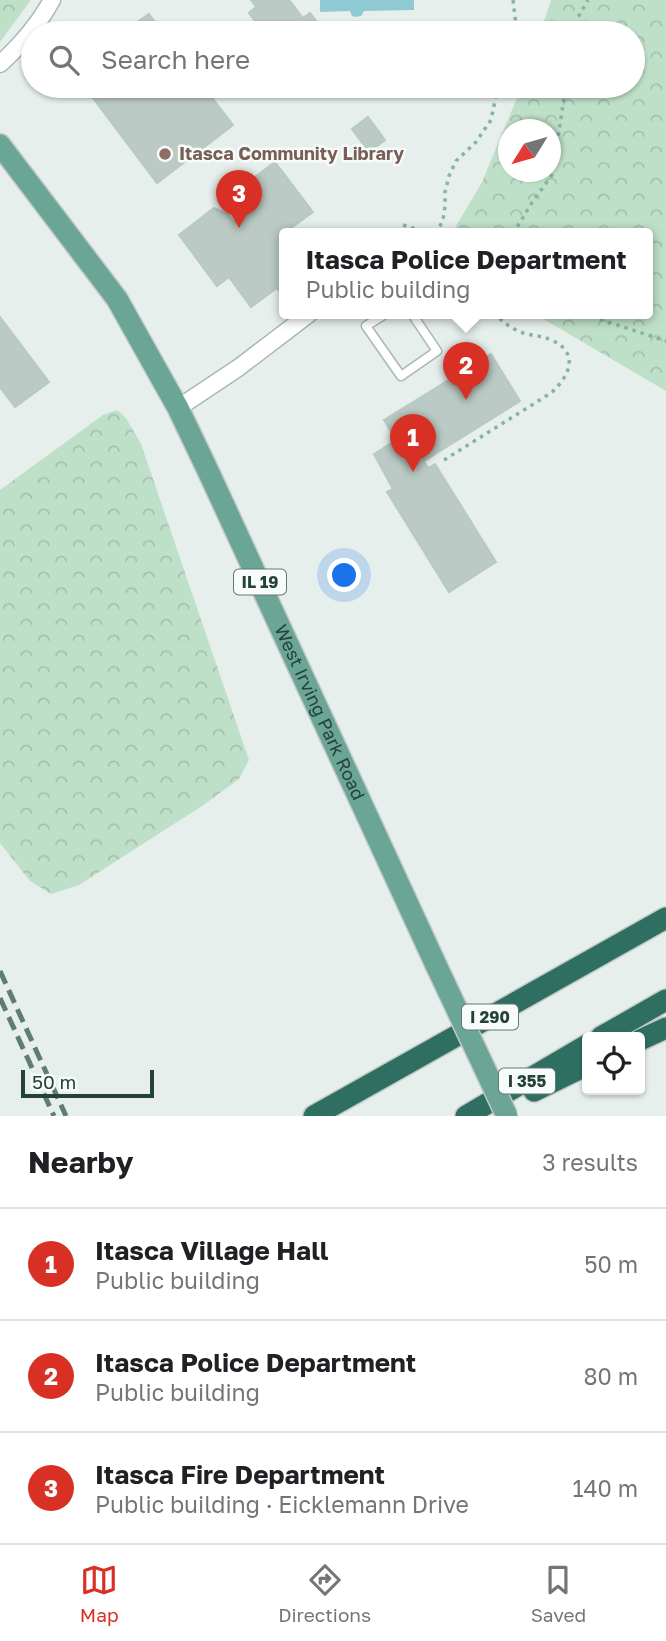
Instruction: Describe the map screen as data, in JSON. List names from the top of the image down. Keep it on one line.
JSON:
{"streets":{"highway":["I 290","I 355"],"main road":["IL 19","West Irving Park Road"]},"places":["Itasca Community Library"],"scale_bar":"50 m","north":"bottom left","page":{"search":"Search here","pins":["3","2","1"],"popup":["Itasca Police Department","Public building"],"scale":"50 m","heading":["Nearby","3 results"],"list":[{"mark":"1","name":"Itasca Village Hall","note":"Public building","value":"50 m"},{"mark":"2","name":"Itasca Police Department","note":"Public building","value":"80 m"},{"mark":"3","name":"Itasca Fire Department","note":"Public building · Eicklemann Drive","value":"140 m"}],"nav":["Map","Directions","Saved"]}}
